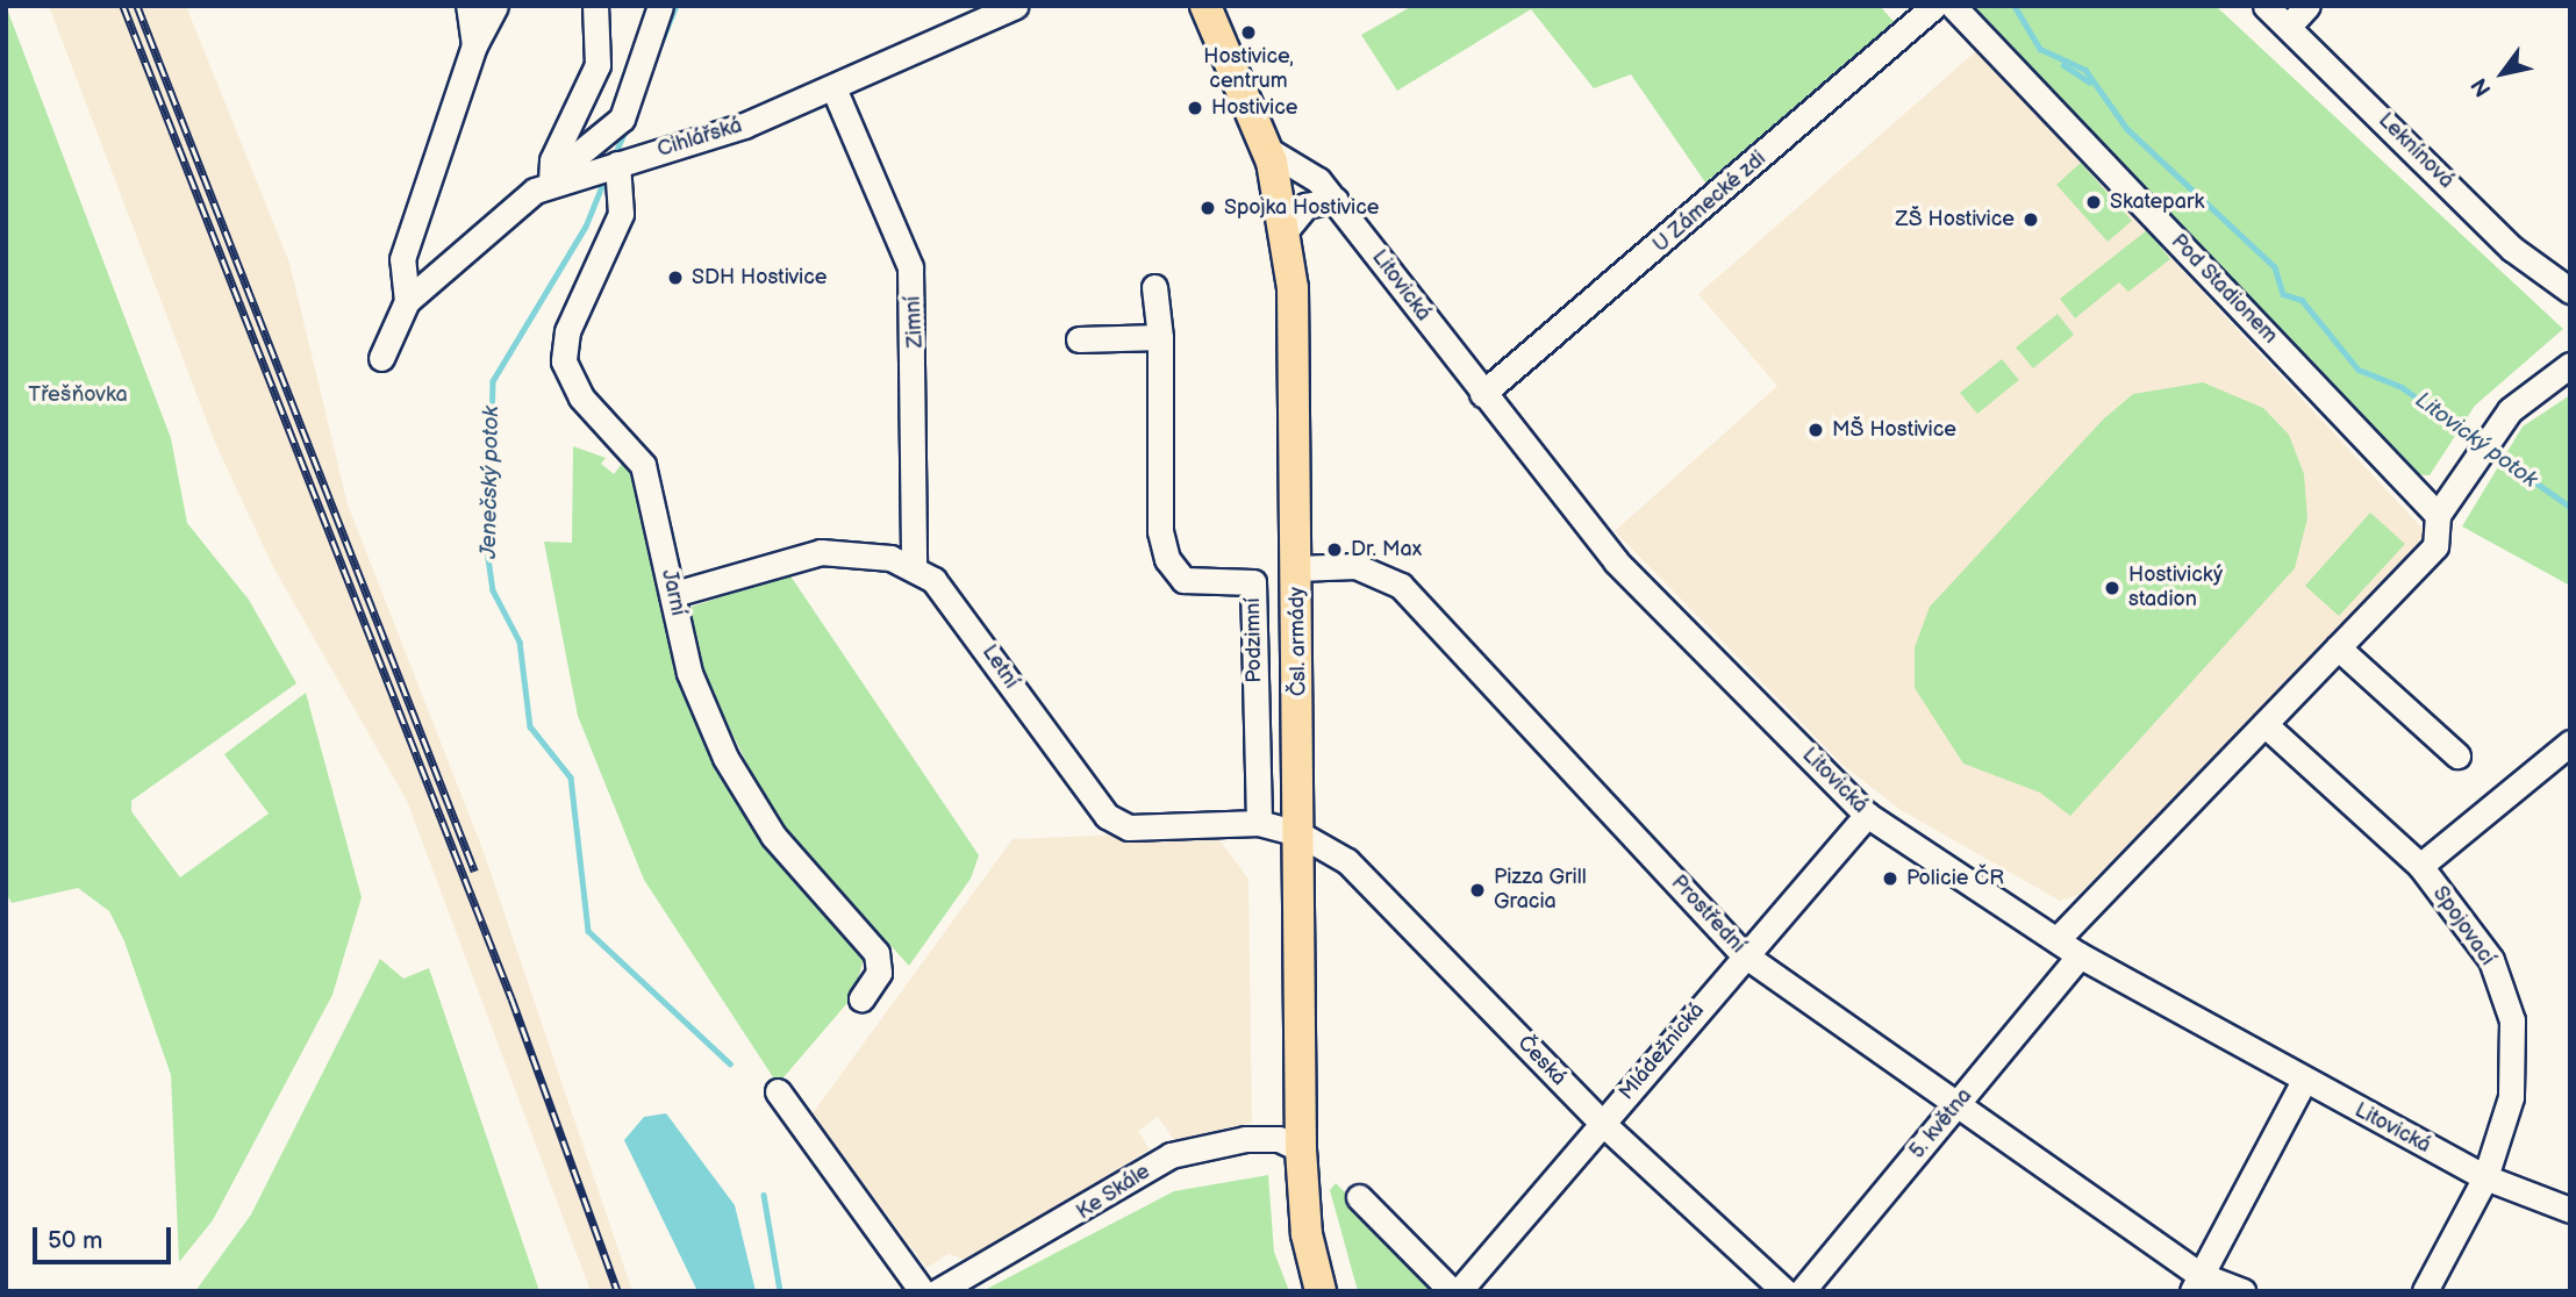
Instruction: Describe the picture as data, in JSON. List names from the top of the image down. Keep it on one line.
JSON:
{"streets":{"main road":["Čsl. armády"],"street":["Cihlářská","Leknínová","U Zámecké zdi","Litovická","Pod Stadionem","Zimní","Jarní","Podzimní","Letní","Prostřední","Spojovací","Mládežnická","Česká","5. května","Ke Skále"]},"crossings":[["Cihlářská","Zimní"],["Cihlářská","Jarní"],["U Zámecké zdi","Litovická"],["Litovická","Čsl. armády"],["Litovická","Spojovací"],["Litovická","Mládežnická"],["Litovická","5. května"],["Zimní","Letní"],["Jarní","Letní"],["Podzimní","Letní"],["Čsl. armády","Letní"],["Čsl. armády","Prostřední"],["Čsl. armády","Česká"],["Čsl. armády","Ke Skále"],["Letní","Česká"],["Prostřední","Mládežnická"],["Prostřední","5. května"],["Mládežnická","Česká"]],"water":["Litovický potok","Jenečský potok"],"parks":["Třešňovka"],"places":["Hostivice, centrum","Hostivice","Skatepark","Spojka Hostivice","ZŠ Hostivice","SDH Hostivice","MŠ Hostivice","Dr. Max","Hostivický stadion","Policie ČR","Pizza Grill Gracia"],"scale_bar":"50 m","north":"bottom left"}
